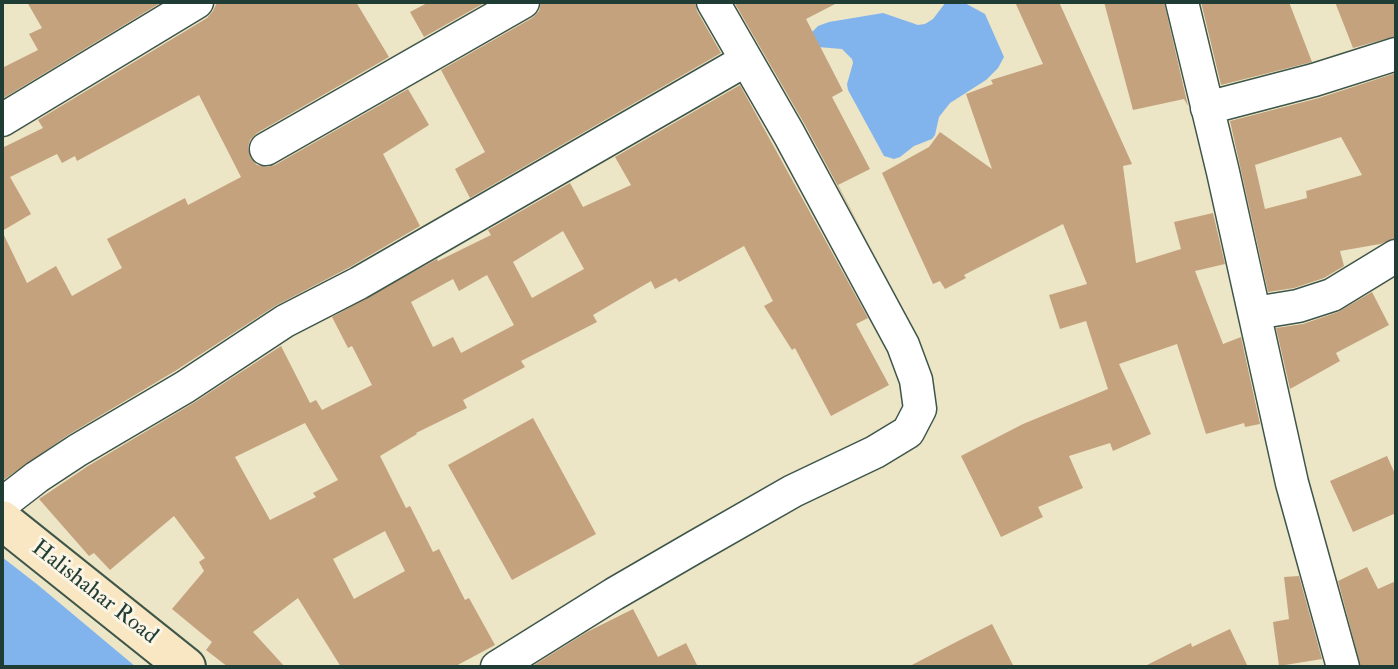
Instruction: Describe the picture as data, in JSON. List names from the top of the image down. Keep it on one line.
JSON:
{"streets":{"street":["Halishahar Road"]}}
